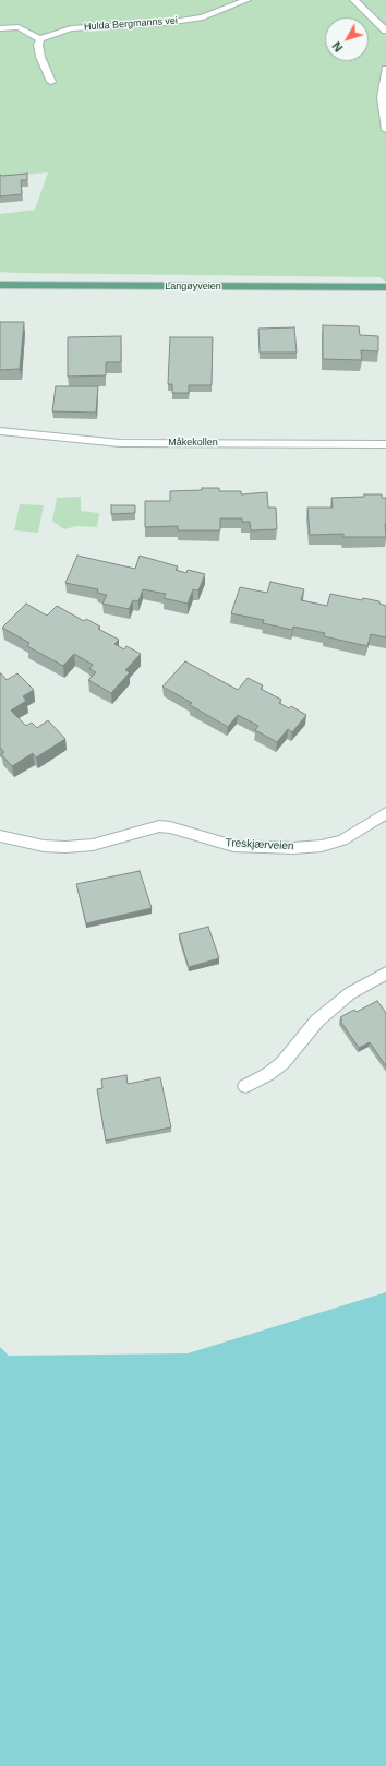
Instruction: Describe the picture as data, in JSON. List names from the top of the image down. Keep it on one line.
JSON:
{"streets":{"main road":["Langøyveien"],"street":["Hulda Bergmanns vei","Måkekollen","Treskjærveien"]},"north":"bottom left"}
